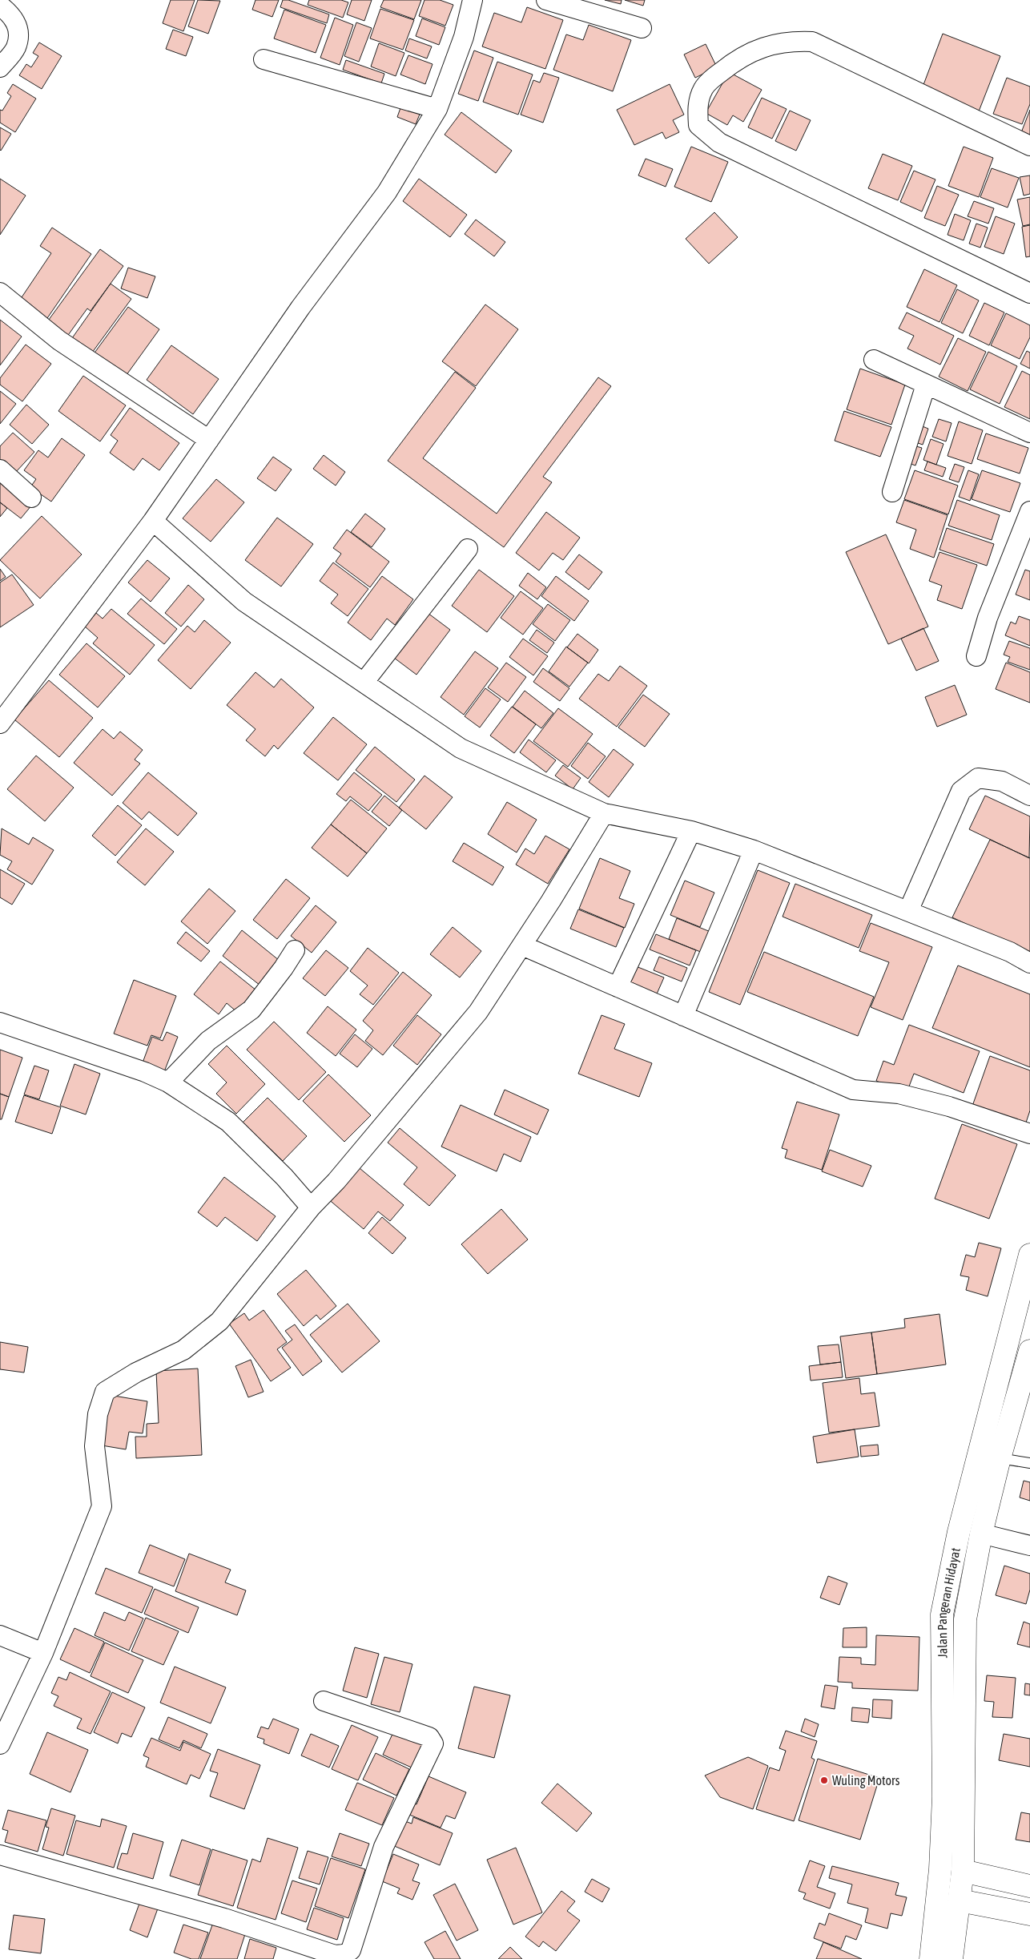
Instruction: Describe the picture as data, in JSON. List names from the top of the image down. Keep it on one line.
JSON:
{"streets":{"main road":["Jalan Pangeran Hidayat"]},"places":["Wuling Motors"]}
